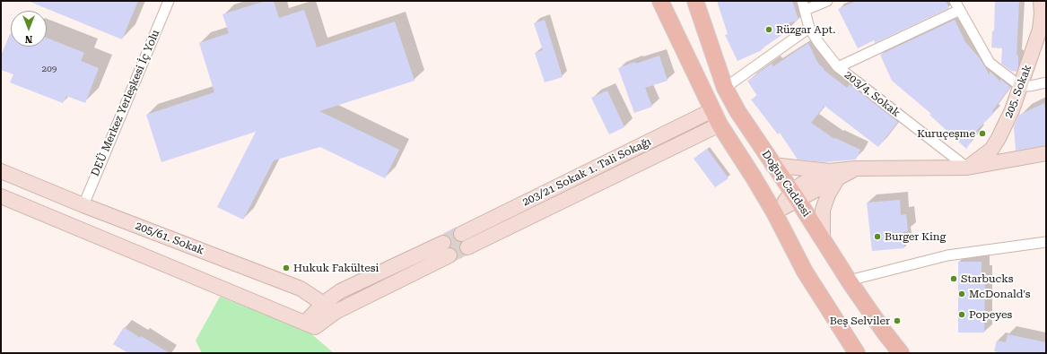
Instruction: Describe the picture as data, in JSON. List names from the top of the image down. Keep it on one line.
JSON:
{"streets":{"main road":["205. Sokak","203/21 Sokak 1. Tali Sokağı","Doğuş Caddesi","205/61. Sokak"],"street":["203/4. Sokak","DEÜ Merkez Yerleşkesi İç Yolu"]},"crossings":[["205. Sokak","203/4. Sokak"],["DEÜ Merkez Yerleşkesi İç Yolu","205/61. Sokak"]],"places":["Rüzgar Apt.","Kuruçeşme","Burger King","Hukuk Fakültesi","Starbucks","McDonald's","Popeyes","Beş Selviler"],"house_numbers":["209"],"north":"bottom"}
